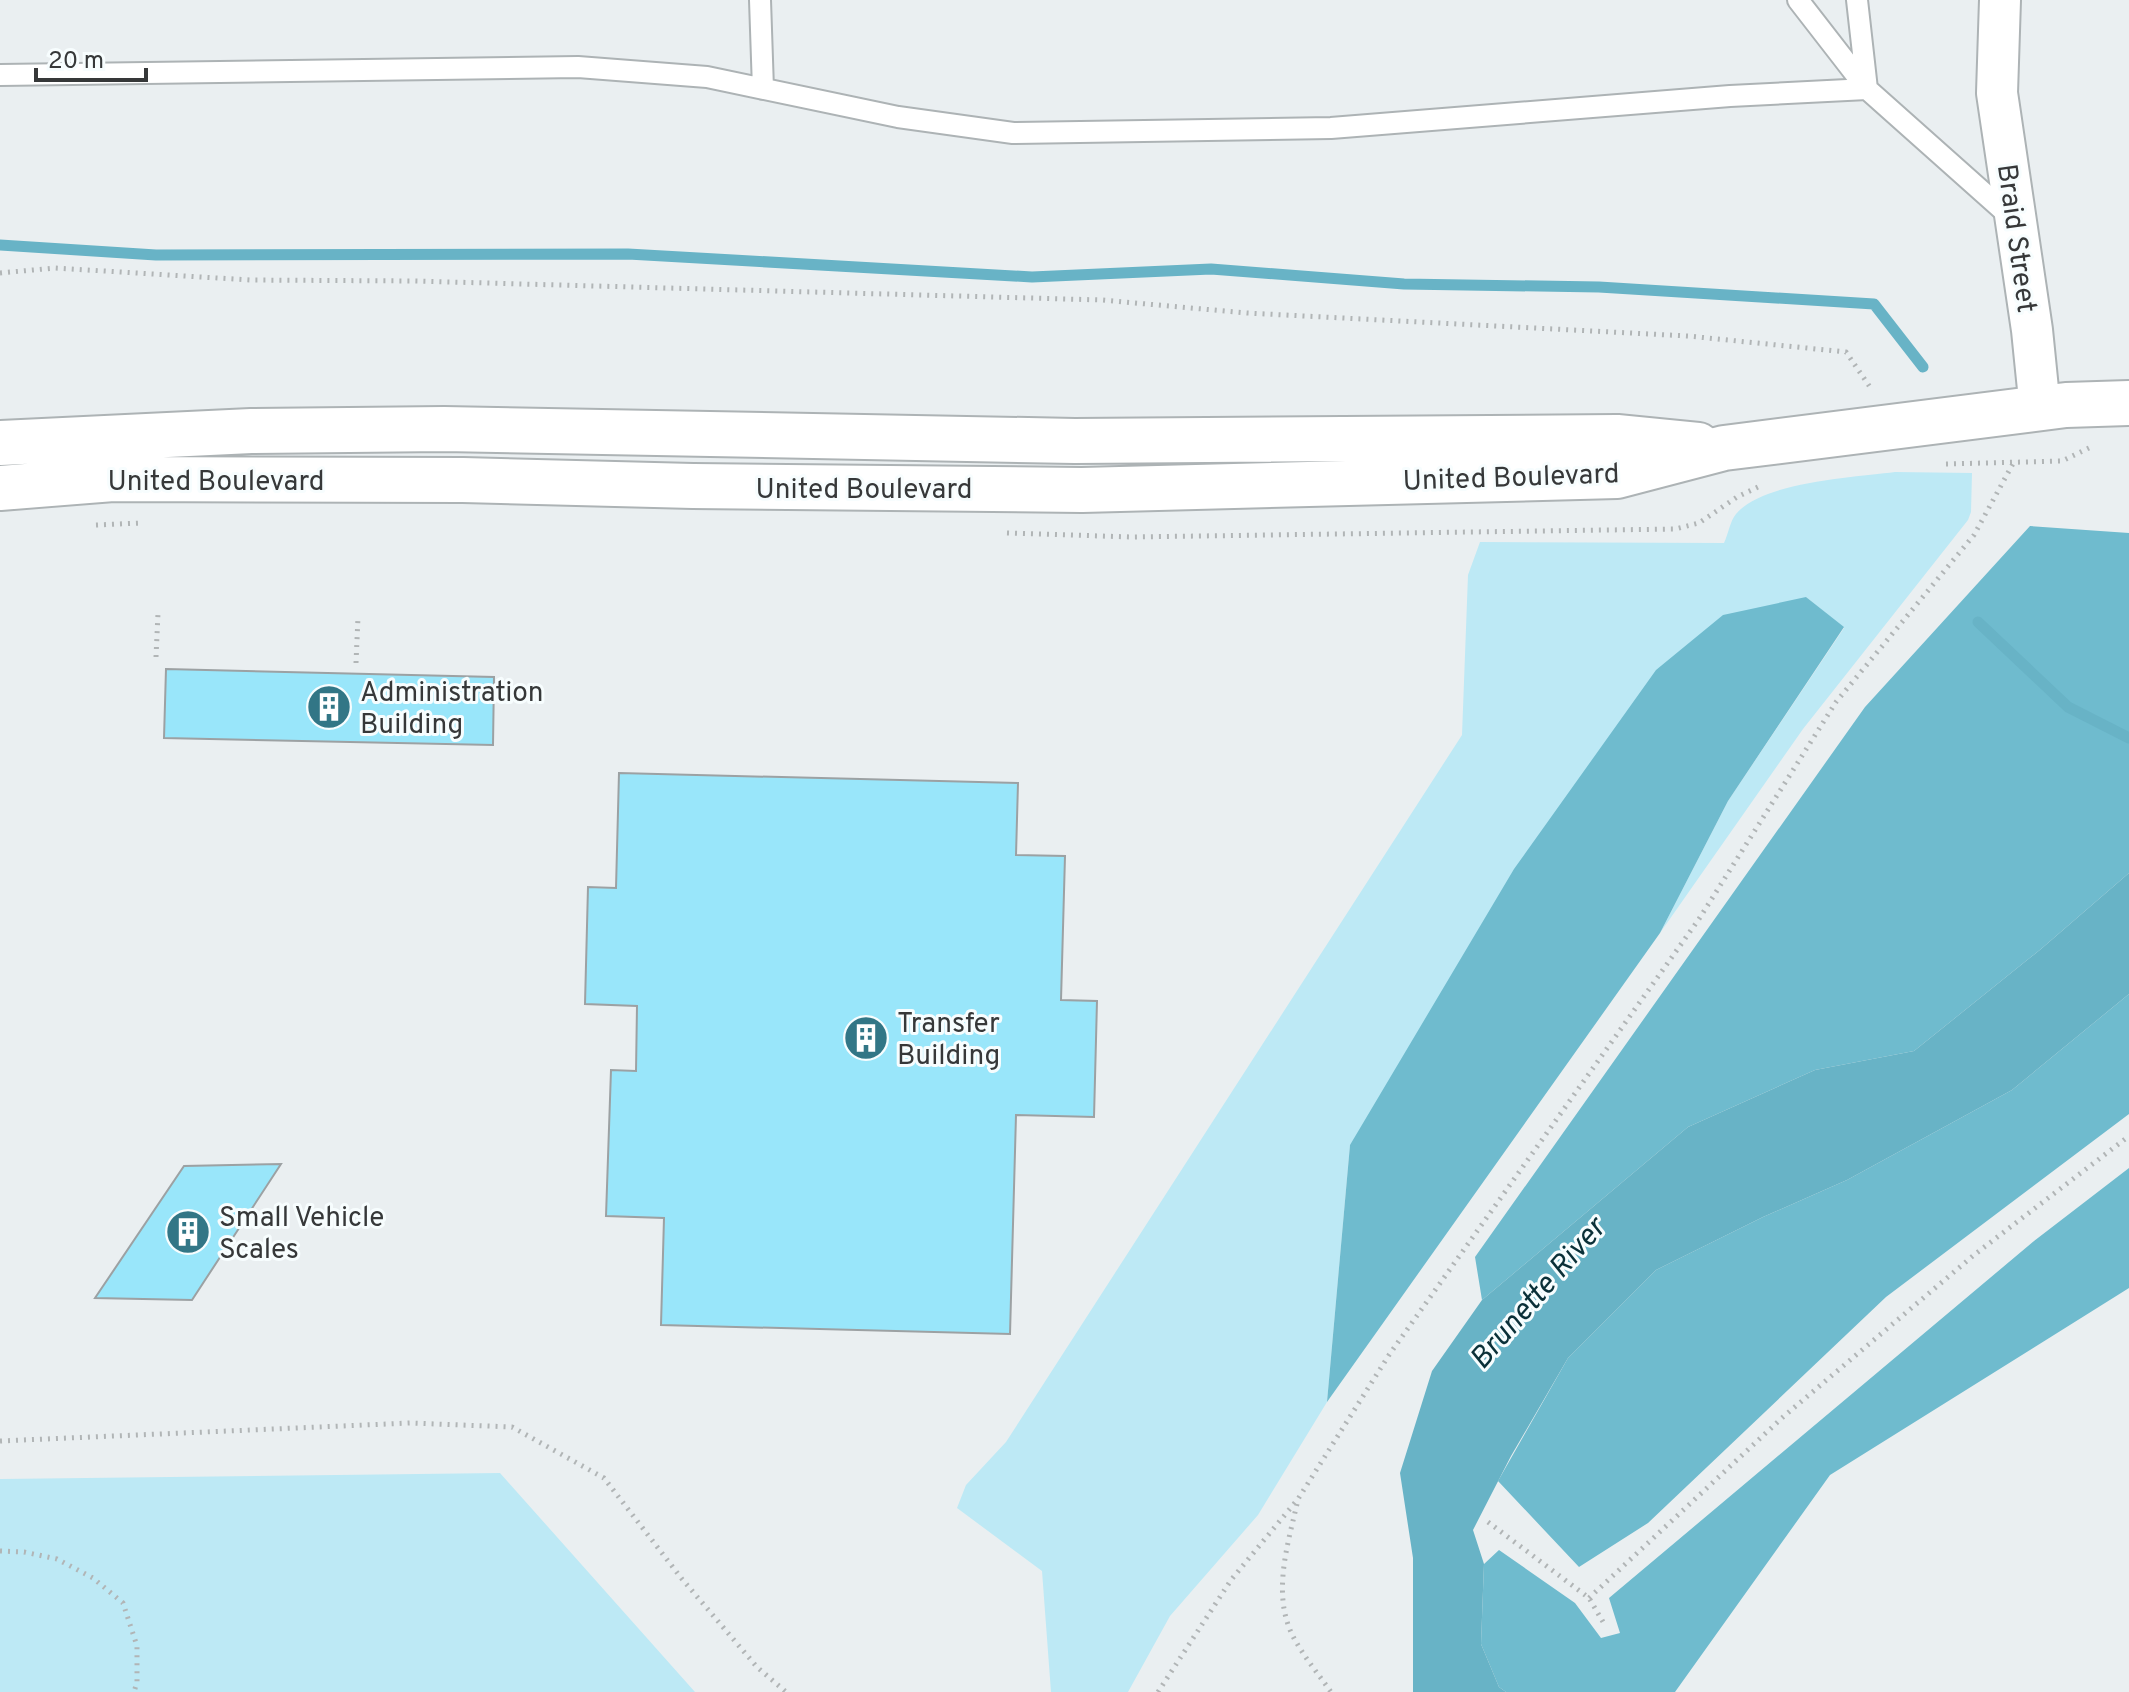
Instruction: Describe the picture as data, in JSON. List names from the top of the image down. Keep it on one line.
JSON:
{"streets":{"street":["Braid Street","United Boulevard"]},"crossings":[["Braid Street","United Boulevard"]],"water":["Brunette River"],"places":{"building":["Administration Building","Transfer Building","Small Vehicle Scales"]},"scale_bar":"20 m"}
